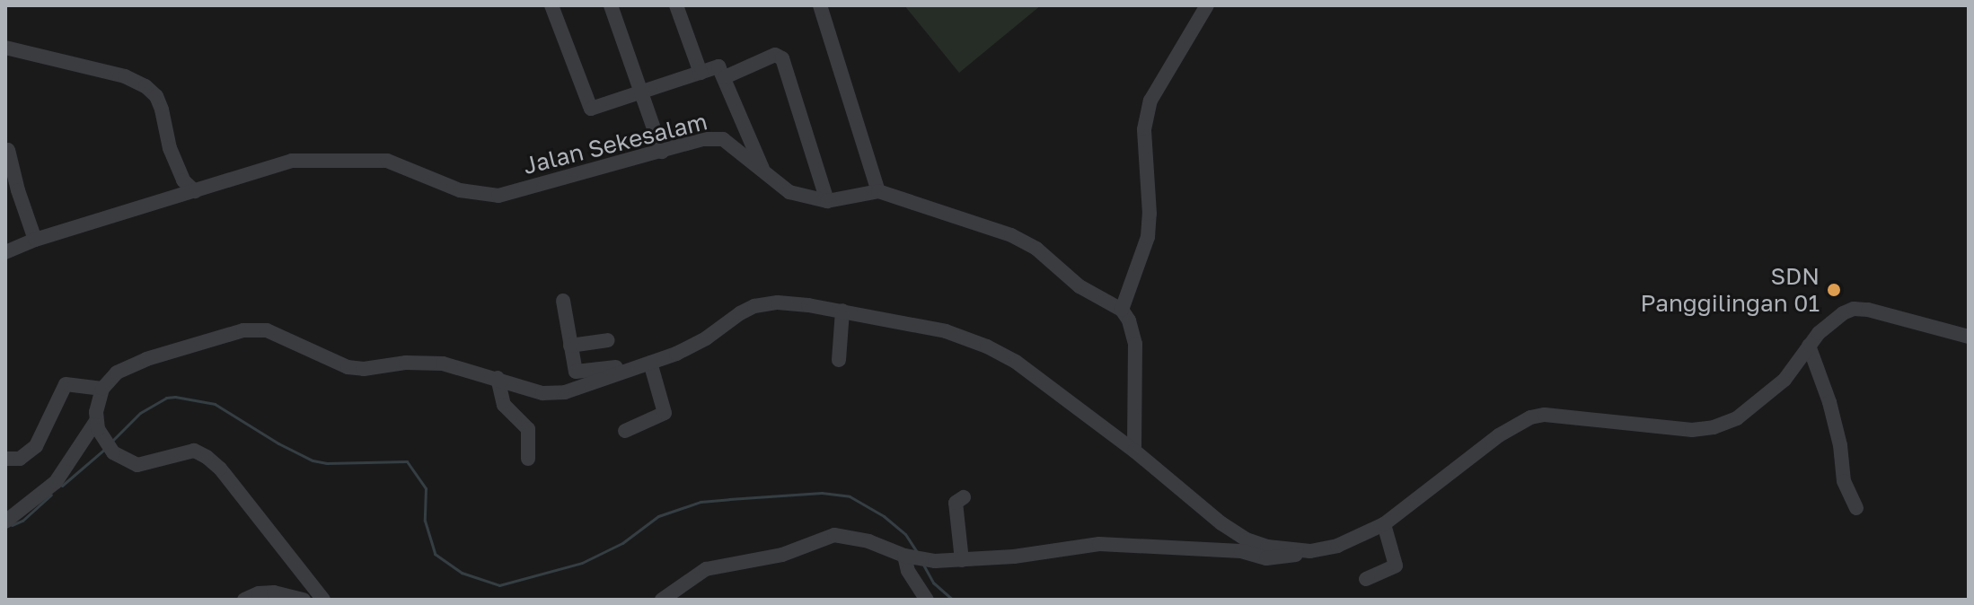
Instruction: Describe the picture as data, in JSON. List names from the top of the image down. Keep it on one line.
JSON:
{"streets":{"street":["Jalan Sekesalam"]},"places":["SDN Panggilingan 01"]}
